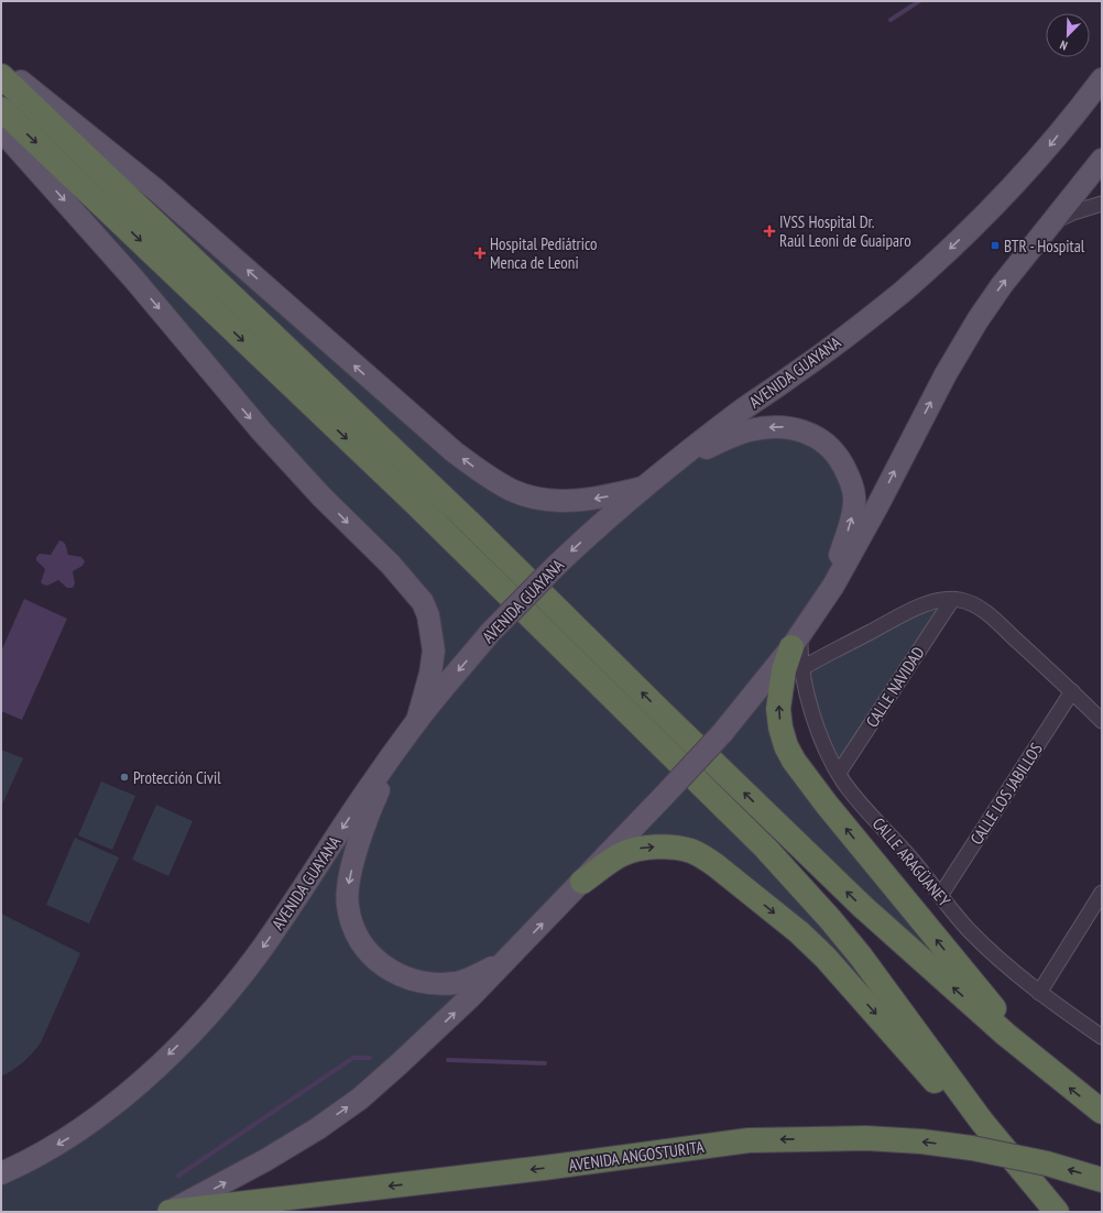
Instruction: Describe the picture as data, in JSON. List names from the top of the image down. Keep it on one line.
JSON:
{"streets":{"highway":["AVENIDA ANGOSTURITA"],"main road":["AVENIDA GUAYANA"],"street":["CALLE NAVIDAD","CALLE LOS JABILLOS","CALLE ARAGÜANEY"]},"crossings":[["CALLE NAVIDAD","CALLE ARAGÜANEY"],["CALLE LOS JABILLOS","CALLE ARAGÜANEY"]],"one_way":["AVENIDA ANGOSTURITA"],"places":{"health":["IVSS Hospital Dr. Raúl Leoni de Guaiparo","Hospital Pediátrico Menca de Leoni"],"transit":["BTR - Hospital"],"other":["Protección Civil"]},"north":"bottom left"}
